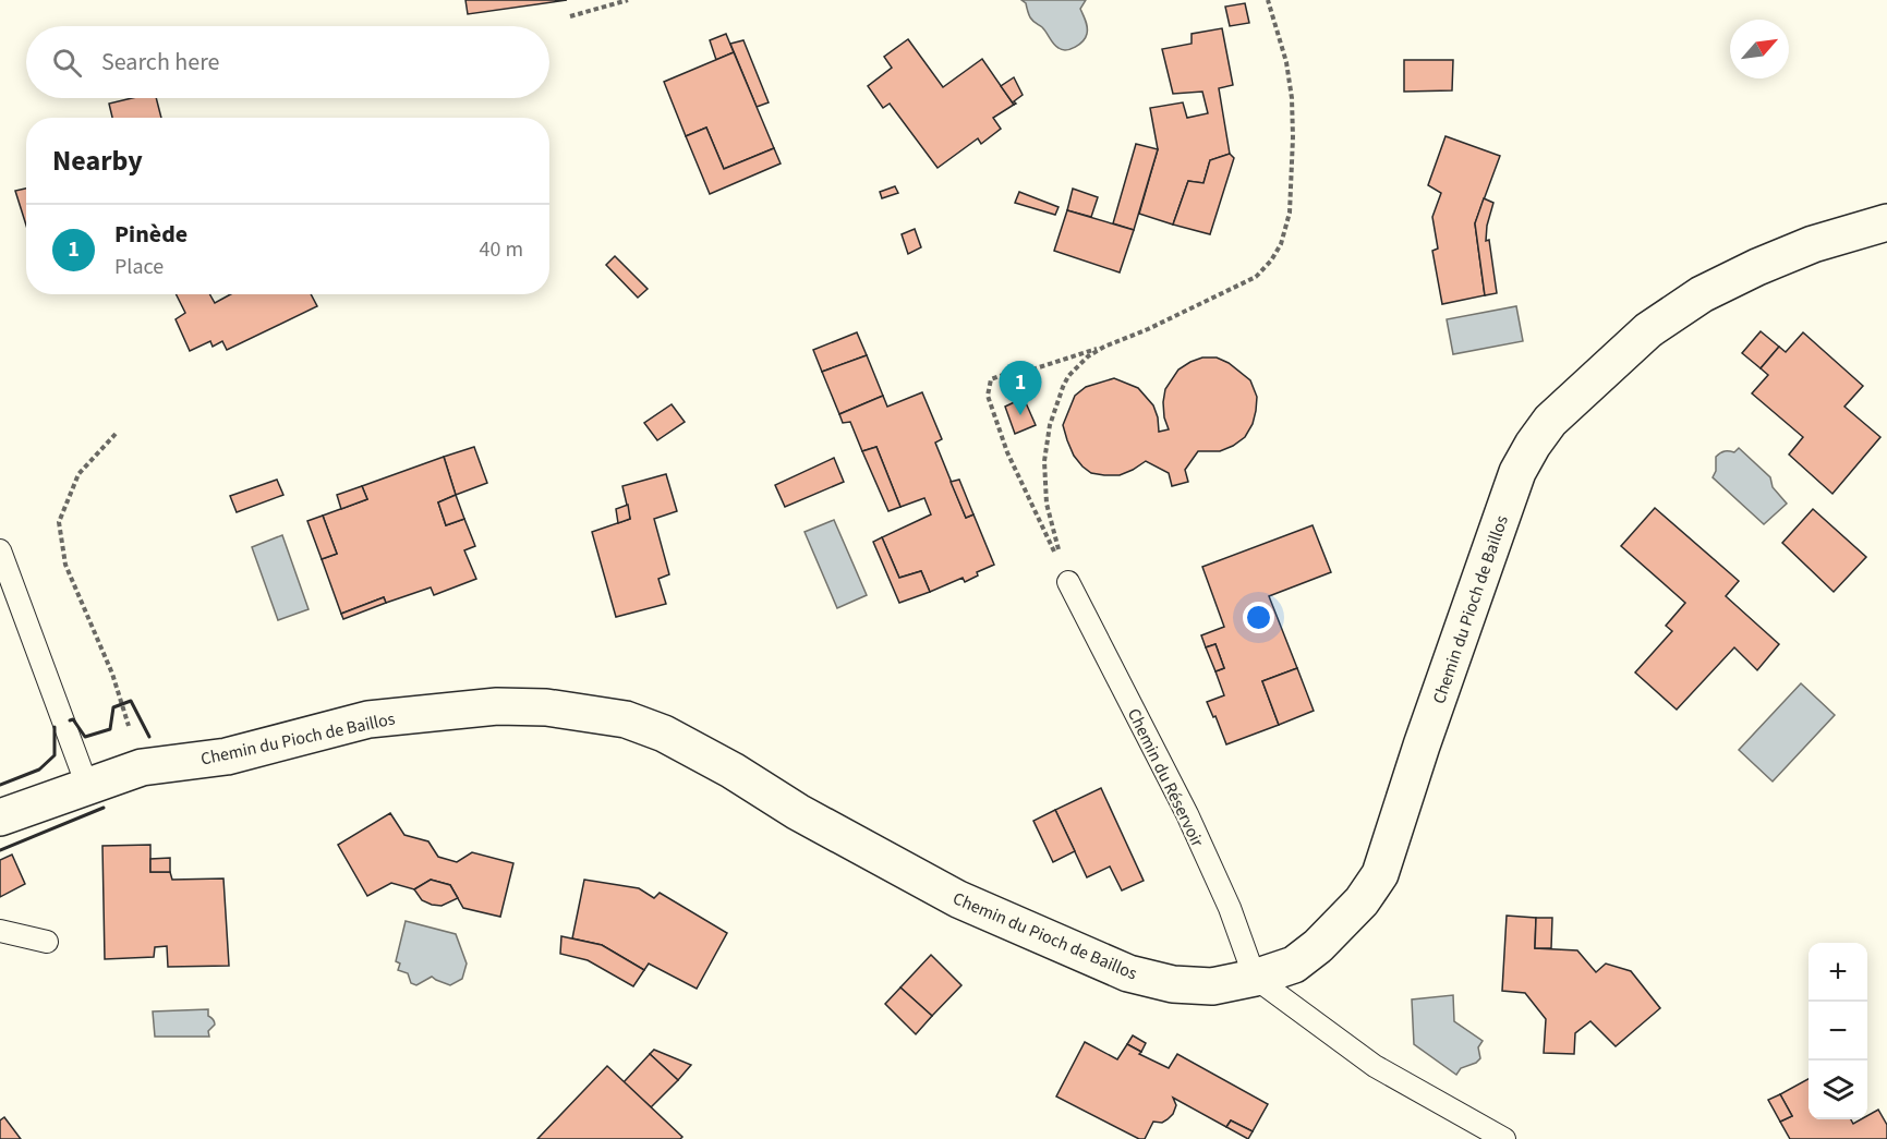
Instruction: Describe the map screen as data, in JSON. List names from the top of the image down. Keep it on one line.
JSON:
{"streets":{"street":["Chemin du Pioch de Baillos"],"lane":["Chemin du Réservoir"]},"crossings":[["Chemin du Pioch de Baillos","Chemin du Réservoir"]],"north":"top right","page":{"search":"Search here","heading":"Nearby","list":[{"mark":"1","name":"Pinède","note":"Place","value":"40 m"}],"pins":"1","map_buttons":["+","−"]}}
